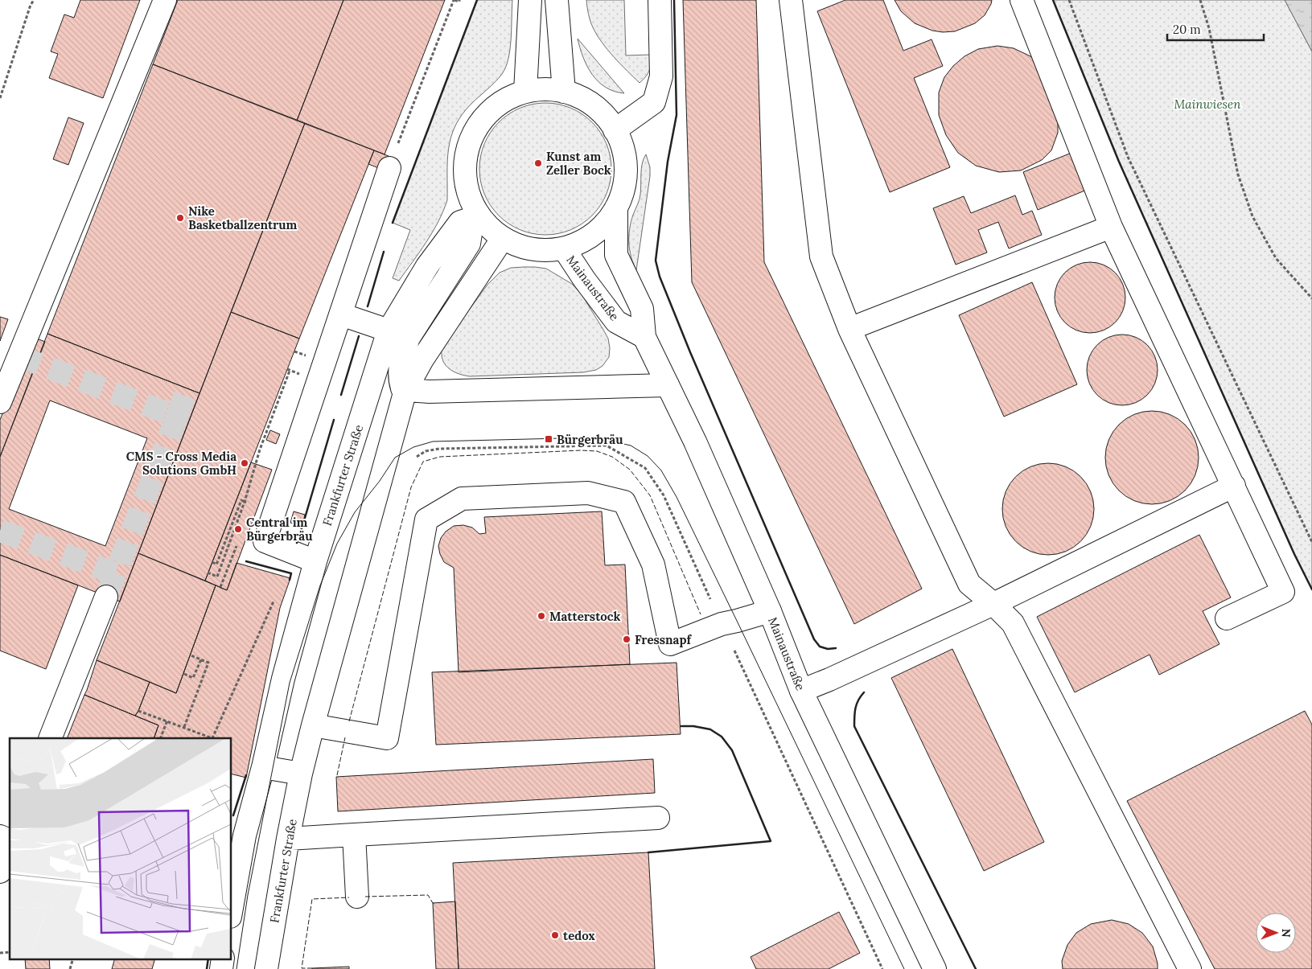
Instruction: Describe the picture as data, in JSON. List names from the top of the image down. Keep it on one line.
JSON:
{"streets":{"street":["Mainaustraße","Frankfurter Straße"]},"parks":["Mainwiesen"],"places":{"other":["Kunst am Zeller Bock","Nike Basketballzentrum","CMS - Cross Media Solutions GmbH","Central im Bürgerbräu","Matterstock","Fressnapf","tedox"],"transit":["Bürgerbräu"]},"scale_bar":"20 m","north":"right"}
